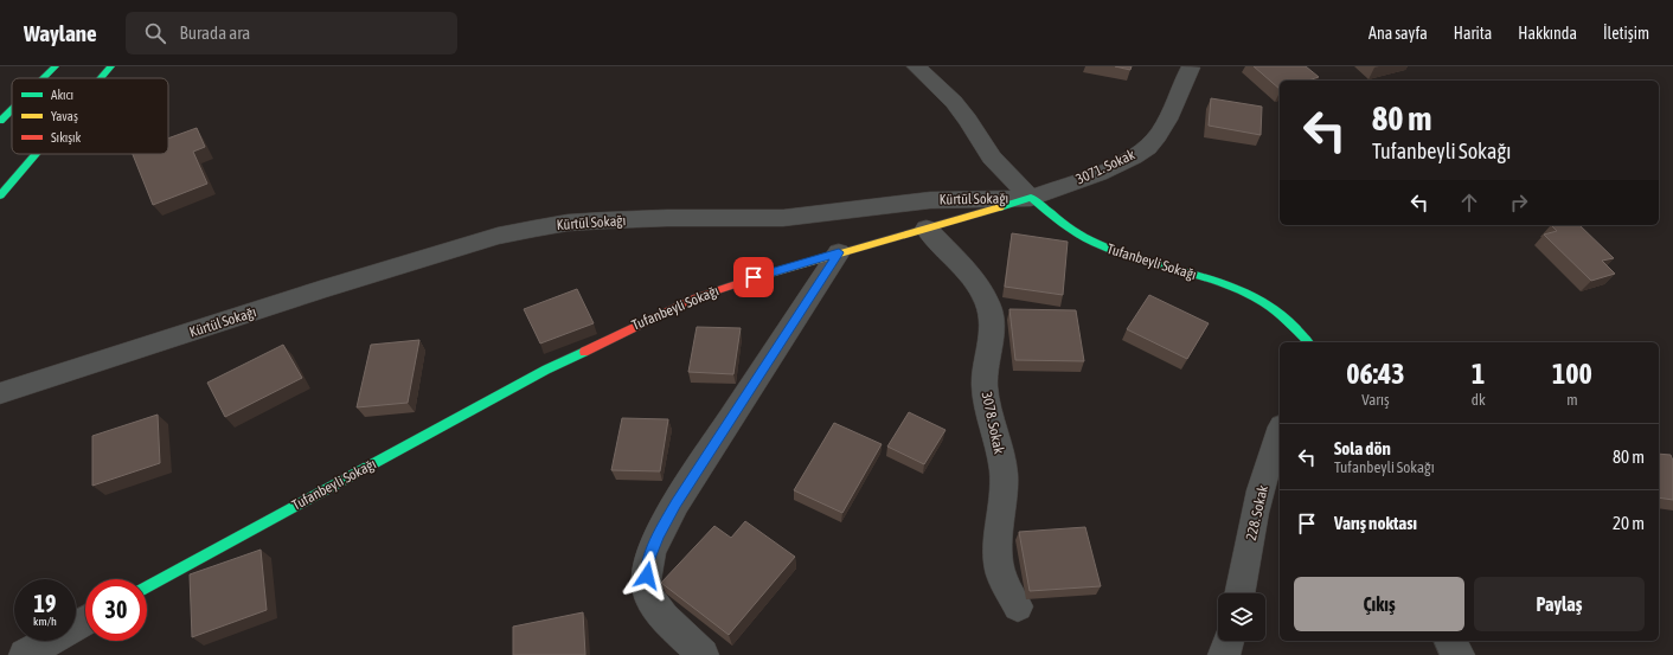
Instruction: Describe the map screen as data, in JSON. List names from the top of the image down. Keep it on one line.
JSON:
{"streets":{"street":["3071. Sokak","Kürtül Sokağı","Tufanbeyli Sokağı","3078. Sokak","228. Sokak"]},"crossings":[["3071. Sokak","Kürtül Sokağı"],["3071. Sokak","Tufanbeyli Sokağı"],["Kürtül Sokağı","Tufanbeyli Sokağı"],["Tufanbeyli Sokağı","3078. Sokak"]],"legend":["Akıcı","Yavaş","Sıkışık"],"page":{"header":"Waylane","search":"Burada ara","nav":["Ana sayfa","Harita","Hakkında","İletişim"],"turn":["80 m","Tufanbeyli Sokağı"],"eta":["06:43","Varış","1","dk","100","m"],"list":[{"name":"Sola dön","note":"Tufanbeyli Sokağı","value":"80 m"},{"name":"Varış noktası","value":"20 m"}],"buttons":["Çıkış","Paylaş"],"speed":"19 km/h","limit":"30"}}
